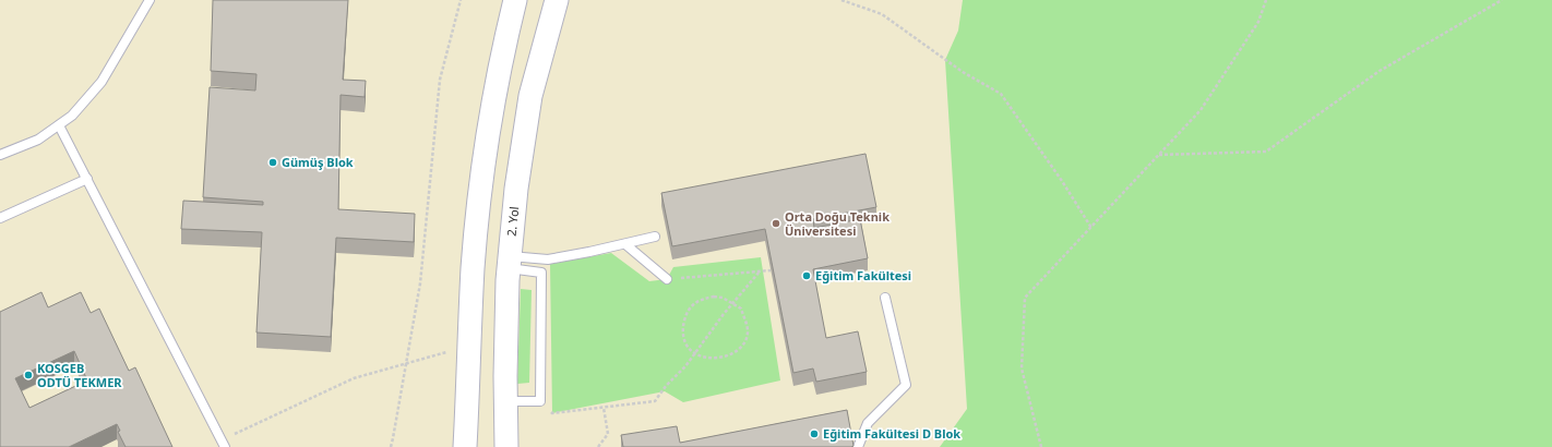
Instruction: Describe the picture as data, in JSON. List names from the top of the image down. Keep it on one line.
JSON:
{"streets":{"street":["2. Yol"]},"places":["Gümüş Blok","Orta Doğu Teknik Üniversitesi","Eğitim Fakültesi","KOSGEB ODTÜ TEKMER","Eğitim Fakültesi D Blok"]}
